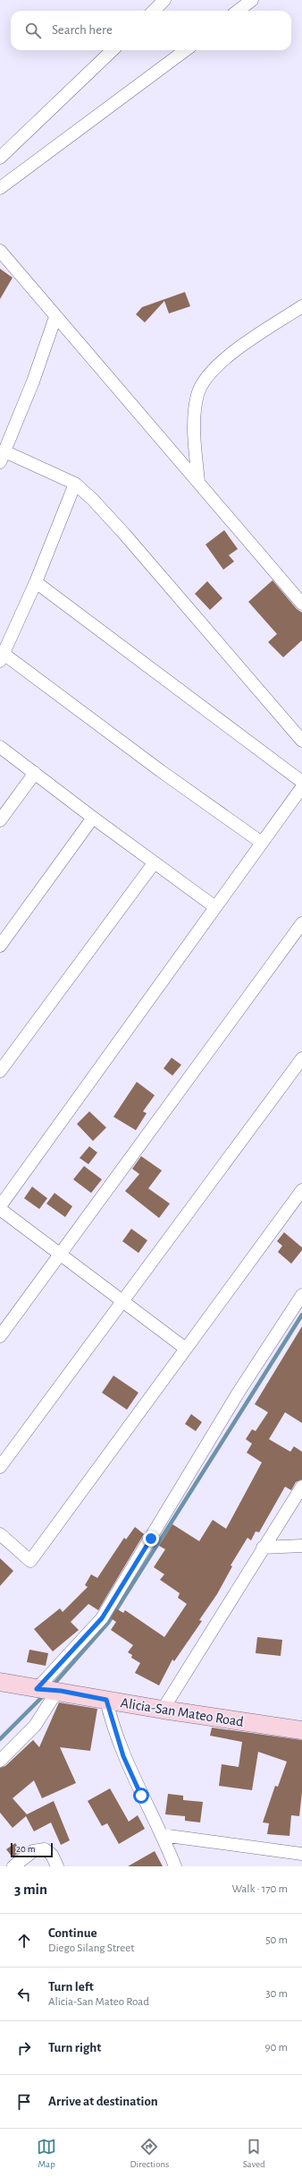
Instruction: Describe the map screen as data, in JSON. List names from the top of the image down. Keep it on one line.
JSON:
{"streets":{"main road":["Alicia-San Mateo Road"]},"scale_bar":"20 m","page":{"search":"Search here","scale":"20 m","heading":["3 min","Walk · 170 m"],"list":[["Continue","Diego Silang Street","50 m"],["Turn left","Alicia-San Mateo Road","30 m"],["Turn right","90 m"],"Arrive at destination"],"nav":["Map","Directions","Saved"]}}
